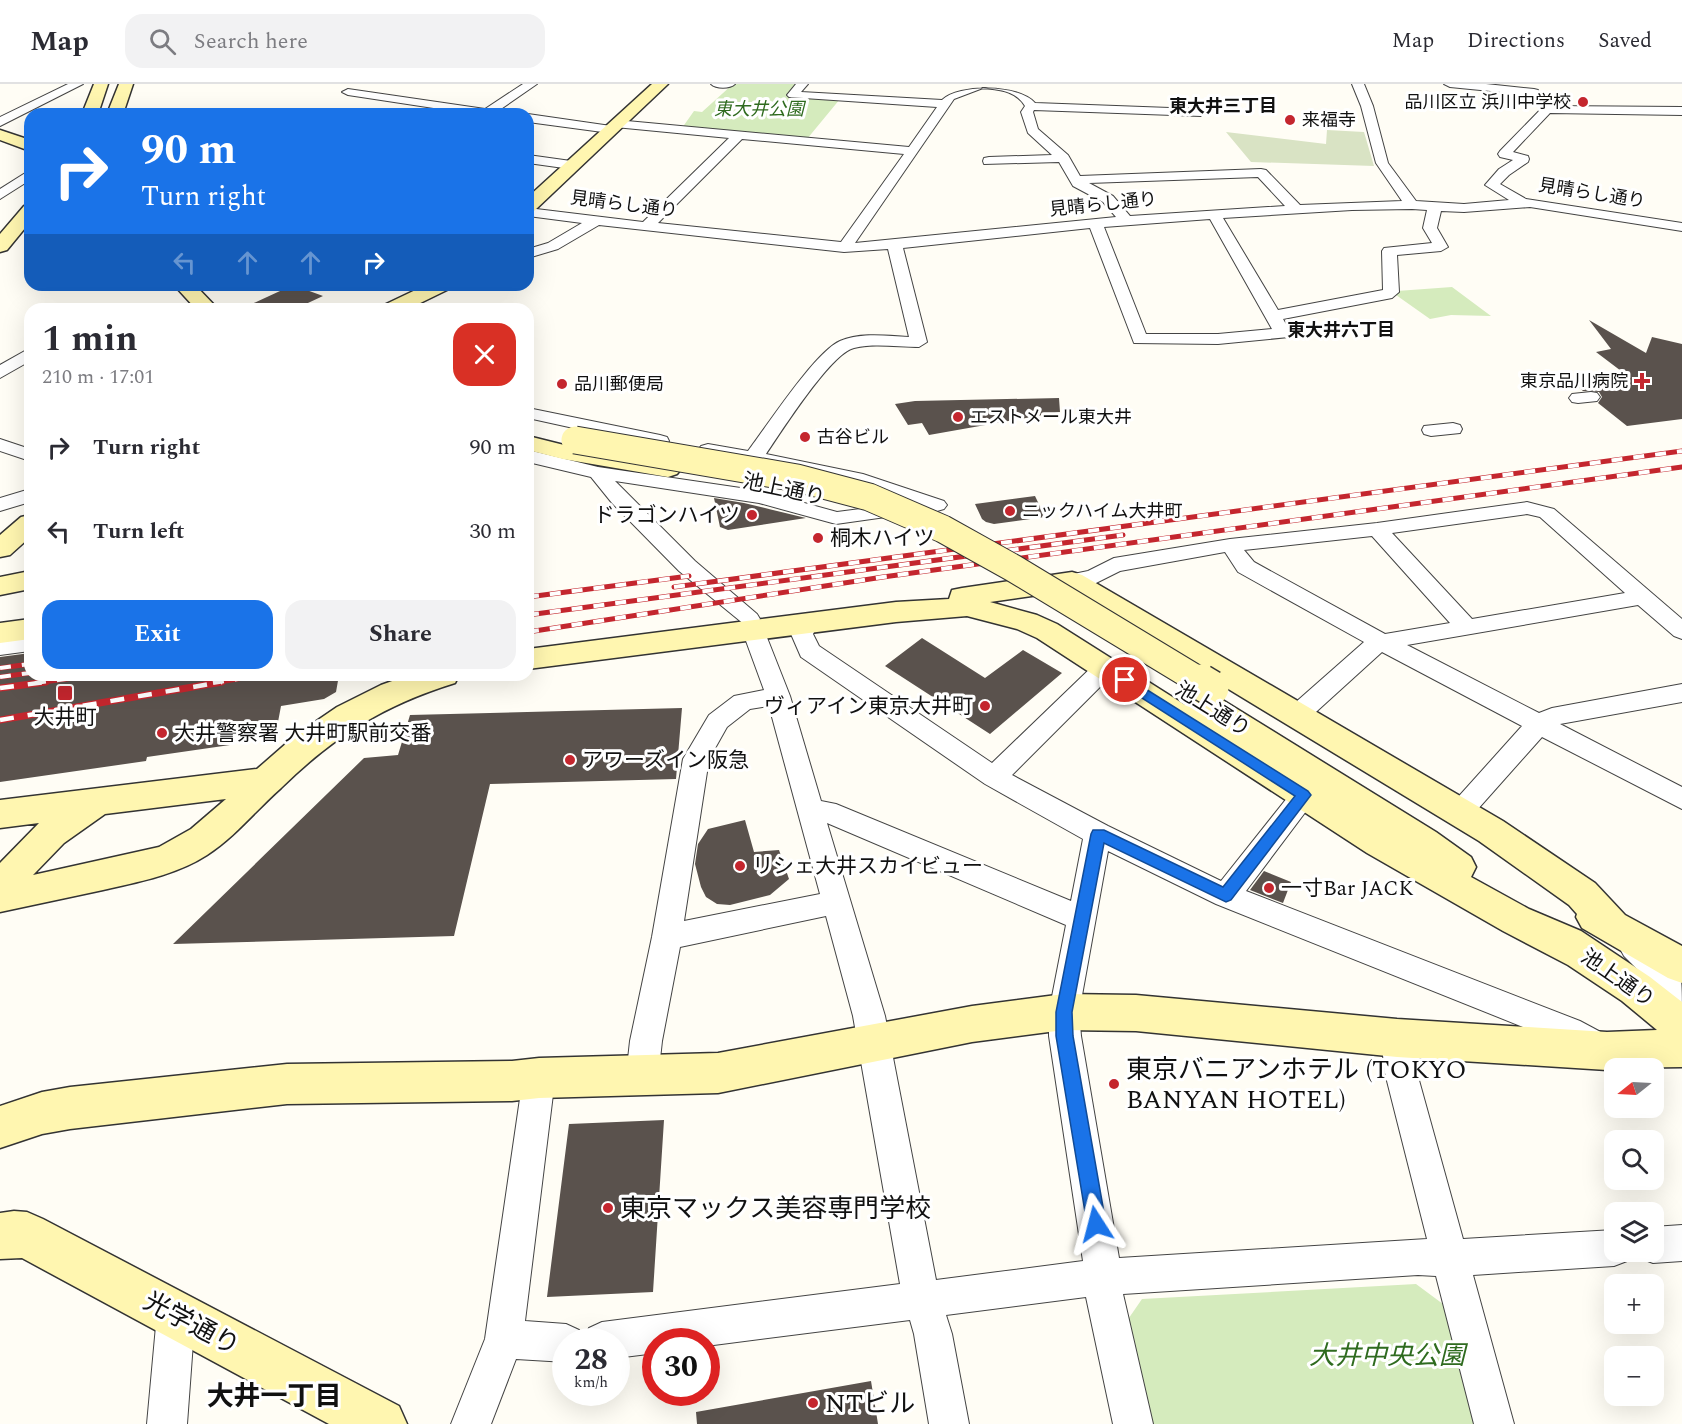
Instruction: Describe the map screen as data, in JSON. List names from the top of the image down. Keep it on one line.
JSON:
{"streets":{"street":["見晴らし通り","池上通り","光学通り"]},"districts":["東大井三丁目","東大井六丁目","大井一丁目"],"parks":["東大井公園","大井中央公園"],"places":{"other":["品川区立 浜川中学校","来福寺","品川郵便局","エストメール東大井","古谷ビル","ニックハイム大井町","ドラゴンハイツ","桐木ハイツ","ヴィアイン東京大井町","大井警察署 大井町駅前交番","アワーズイン阪急","リシェ大井スカイビュー","一寸Bar JACK","東京バニアンホテル (TOKYO BANYAN HOTEL)","東京マックス美容専門学校","NTビル"],"health":["東京品川病院"],"transit":["大井町"]},"north":"left","page":{"header":"Map","search":"Search here","nav":["Map","Directions","Saved"],"turn":["90 m","Turn right"],"heading":["1 min","210 m · 17:01"],"list":[{"name":"Turn right","value":"90 m"},{"name":"Turn left","value":"30 m"}],"buttons":["Exit","Share"],"map_buttons":["+","−"],"speed":"28 km/h","limit":"30"}}
